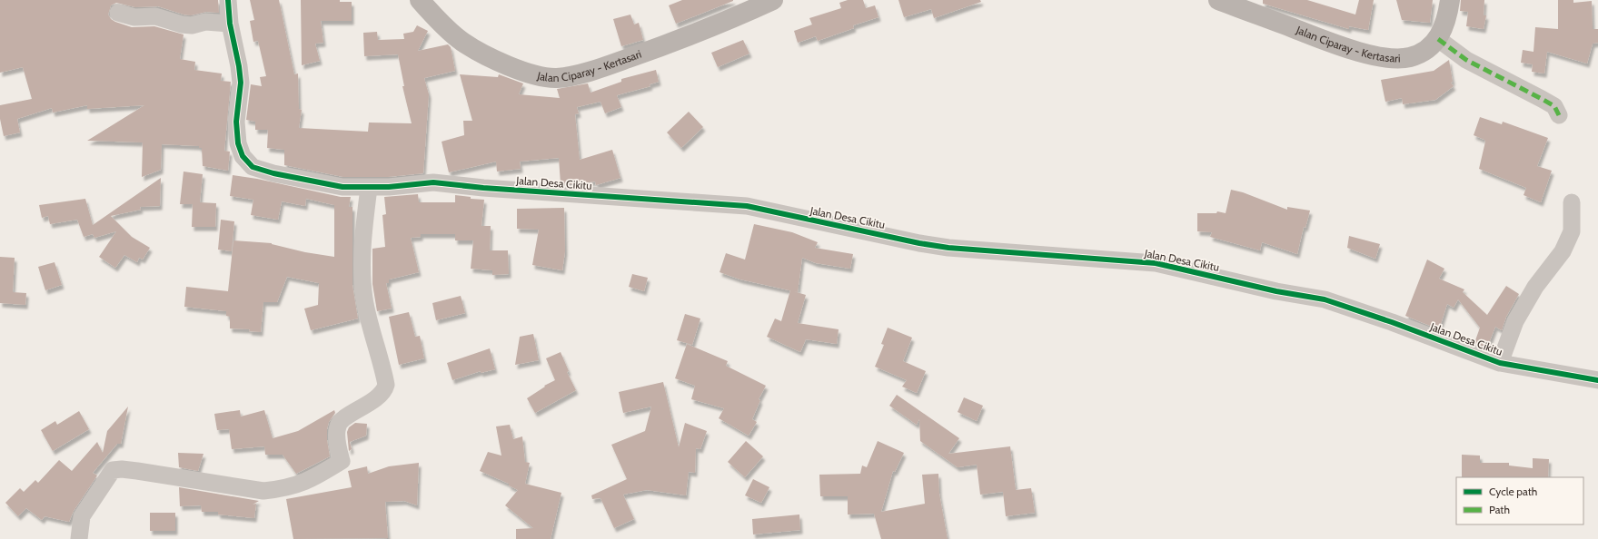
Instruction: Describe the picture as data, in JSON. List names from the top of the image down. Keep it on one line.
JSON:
{"streets":{"main road":["Jalan Ciparay - Kertasari"],"street":["Jalan Desa Cikitu"]},"legend":["Cycle path","Path"]}
